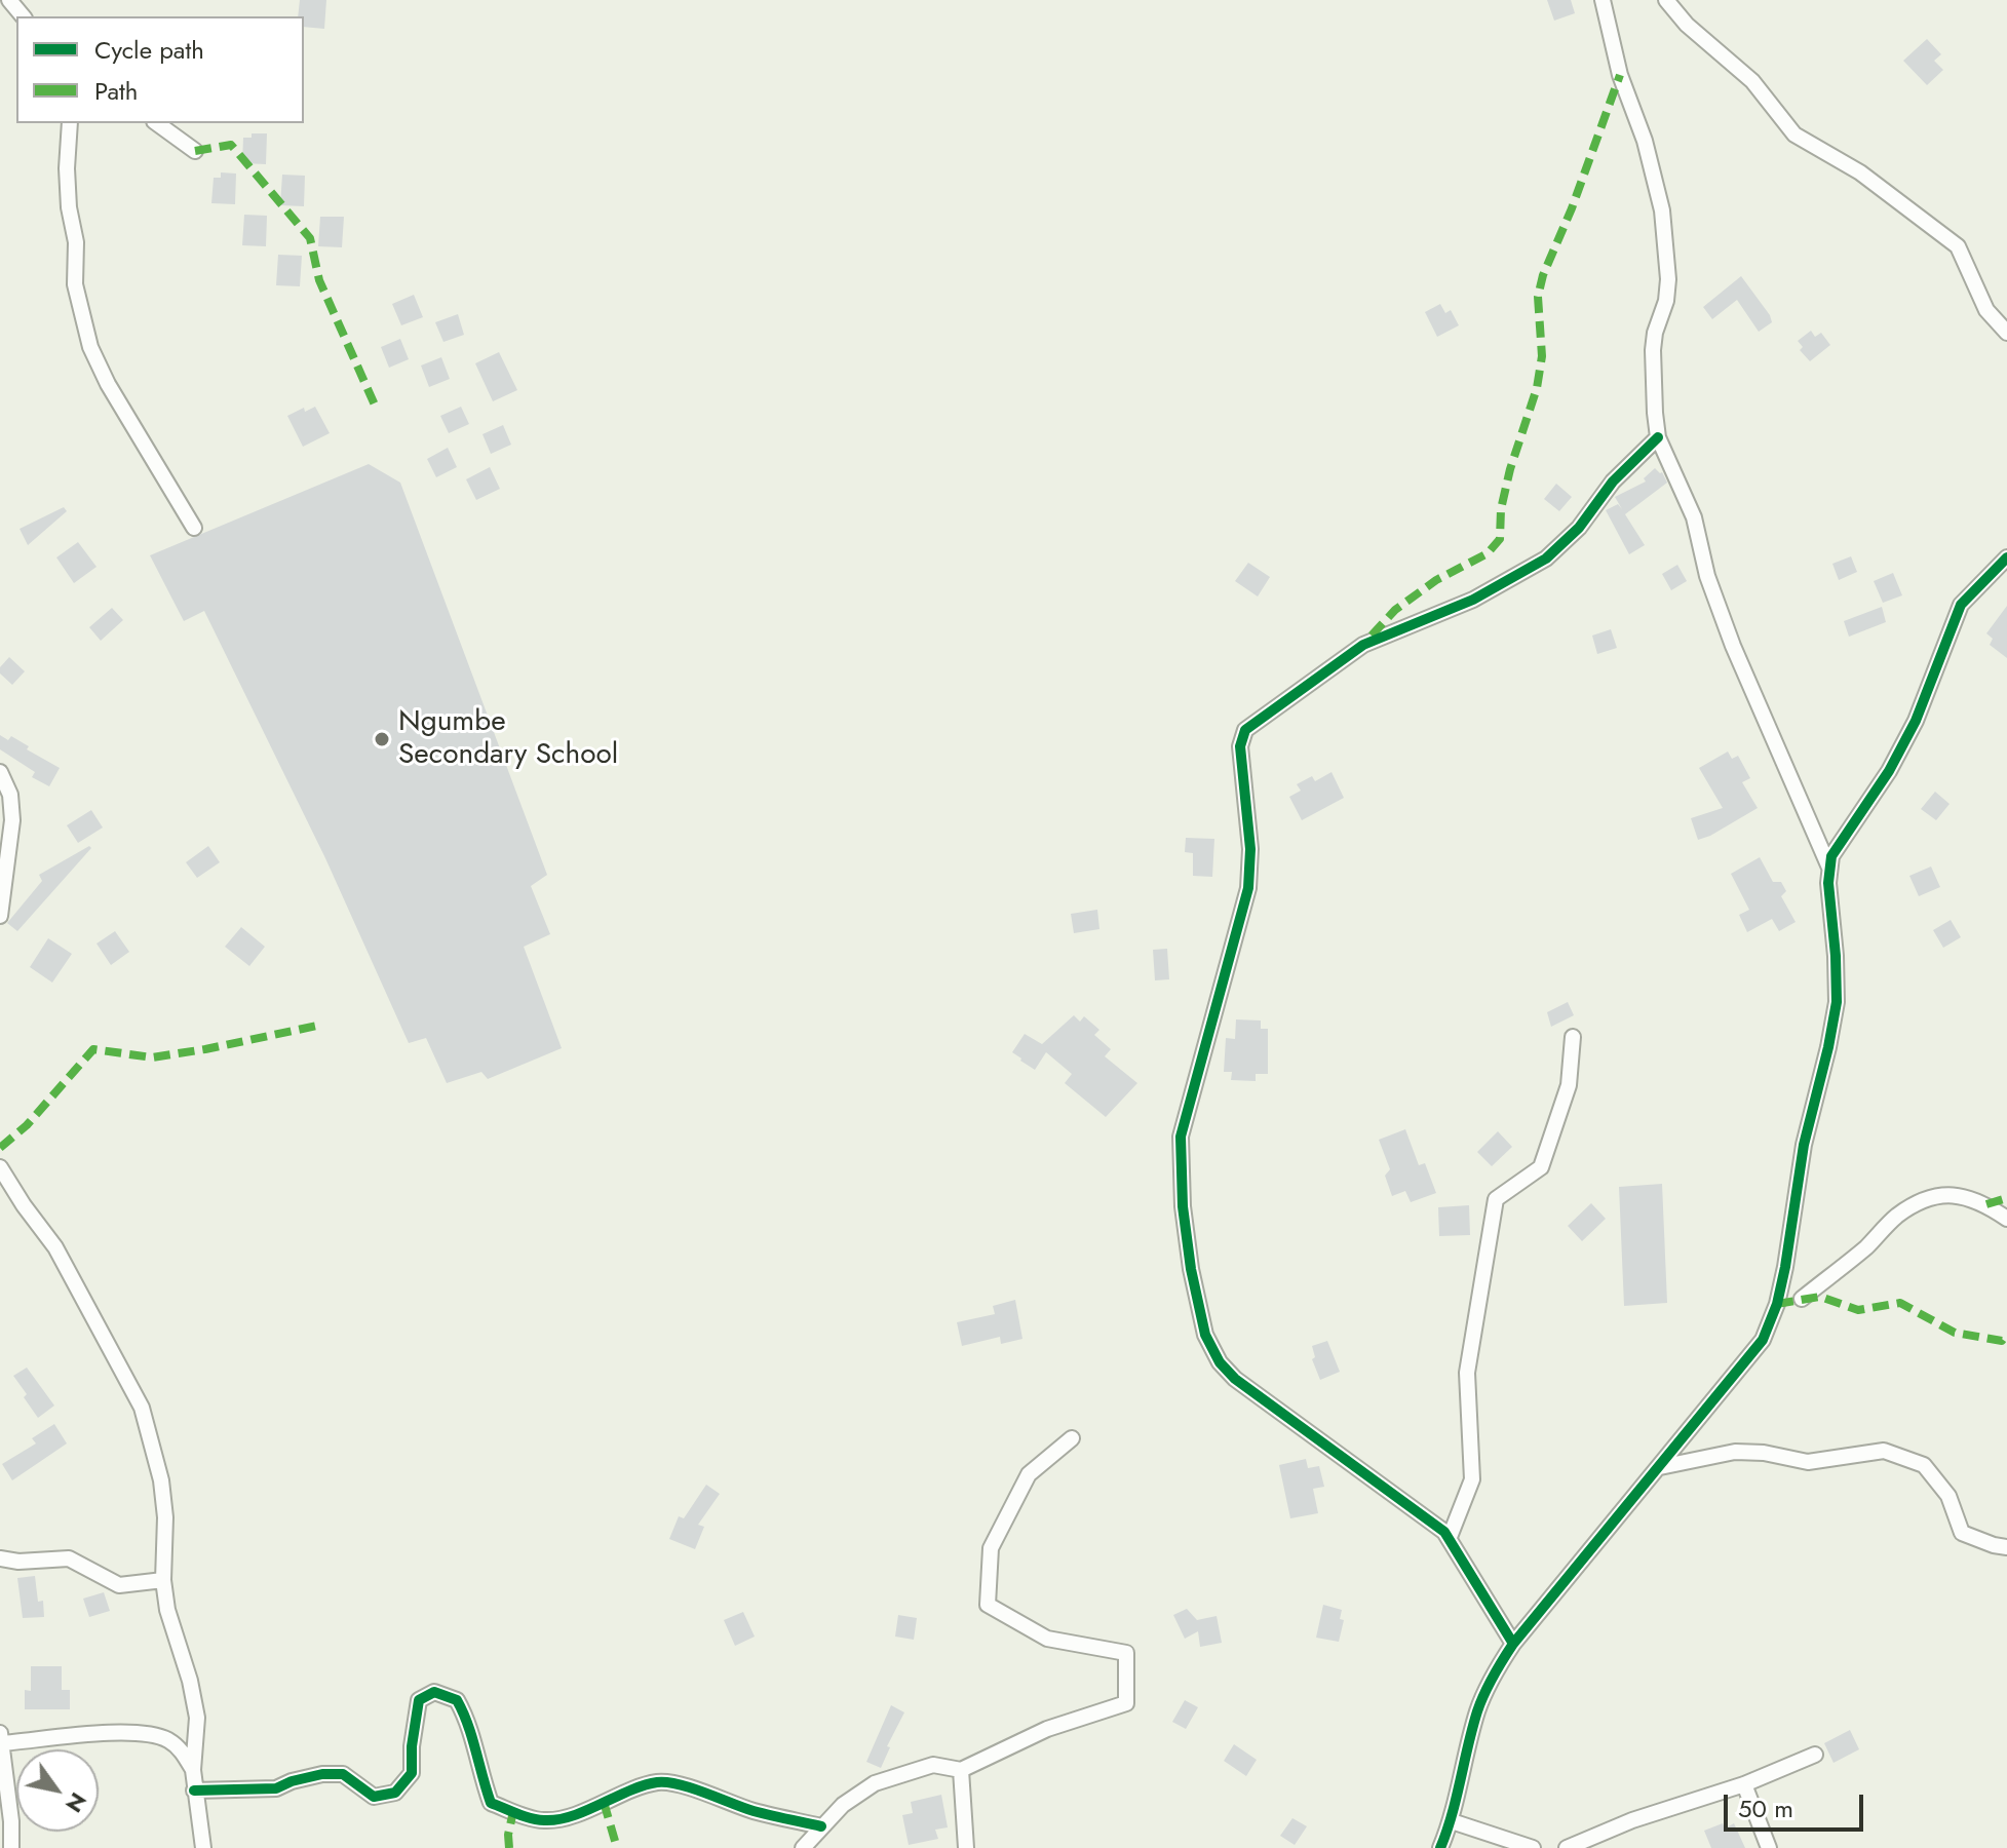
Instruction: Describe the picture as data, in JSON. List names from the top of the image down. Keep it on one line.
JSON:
{"places":["Ngumbe Secondary School"],"legend":["Cycle path","Path"],"scale_bar":"50 m","north":"bottom right"}
